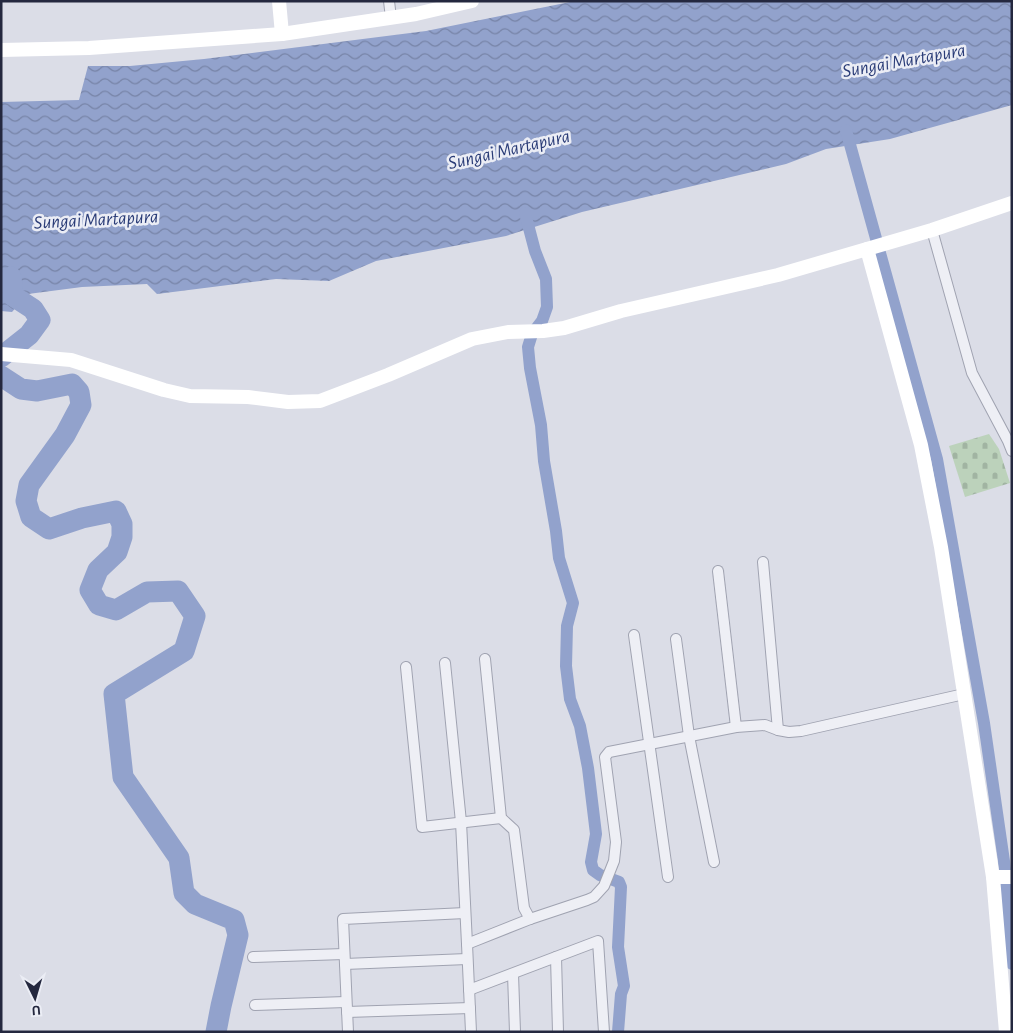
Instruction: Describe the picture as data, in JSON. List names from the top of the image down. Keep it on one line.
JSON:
{"water":["Sungai Martapura"],"north":"bottom"}
